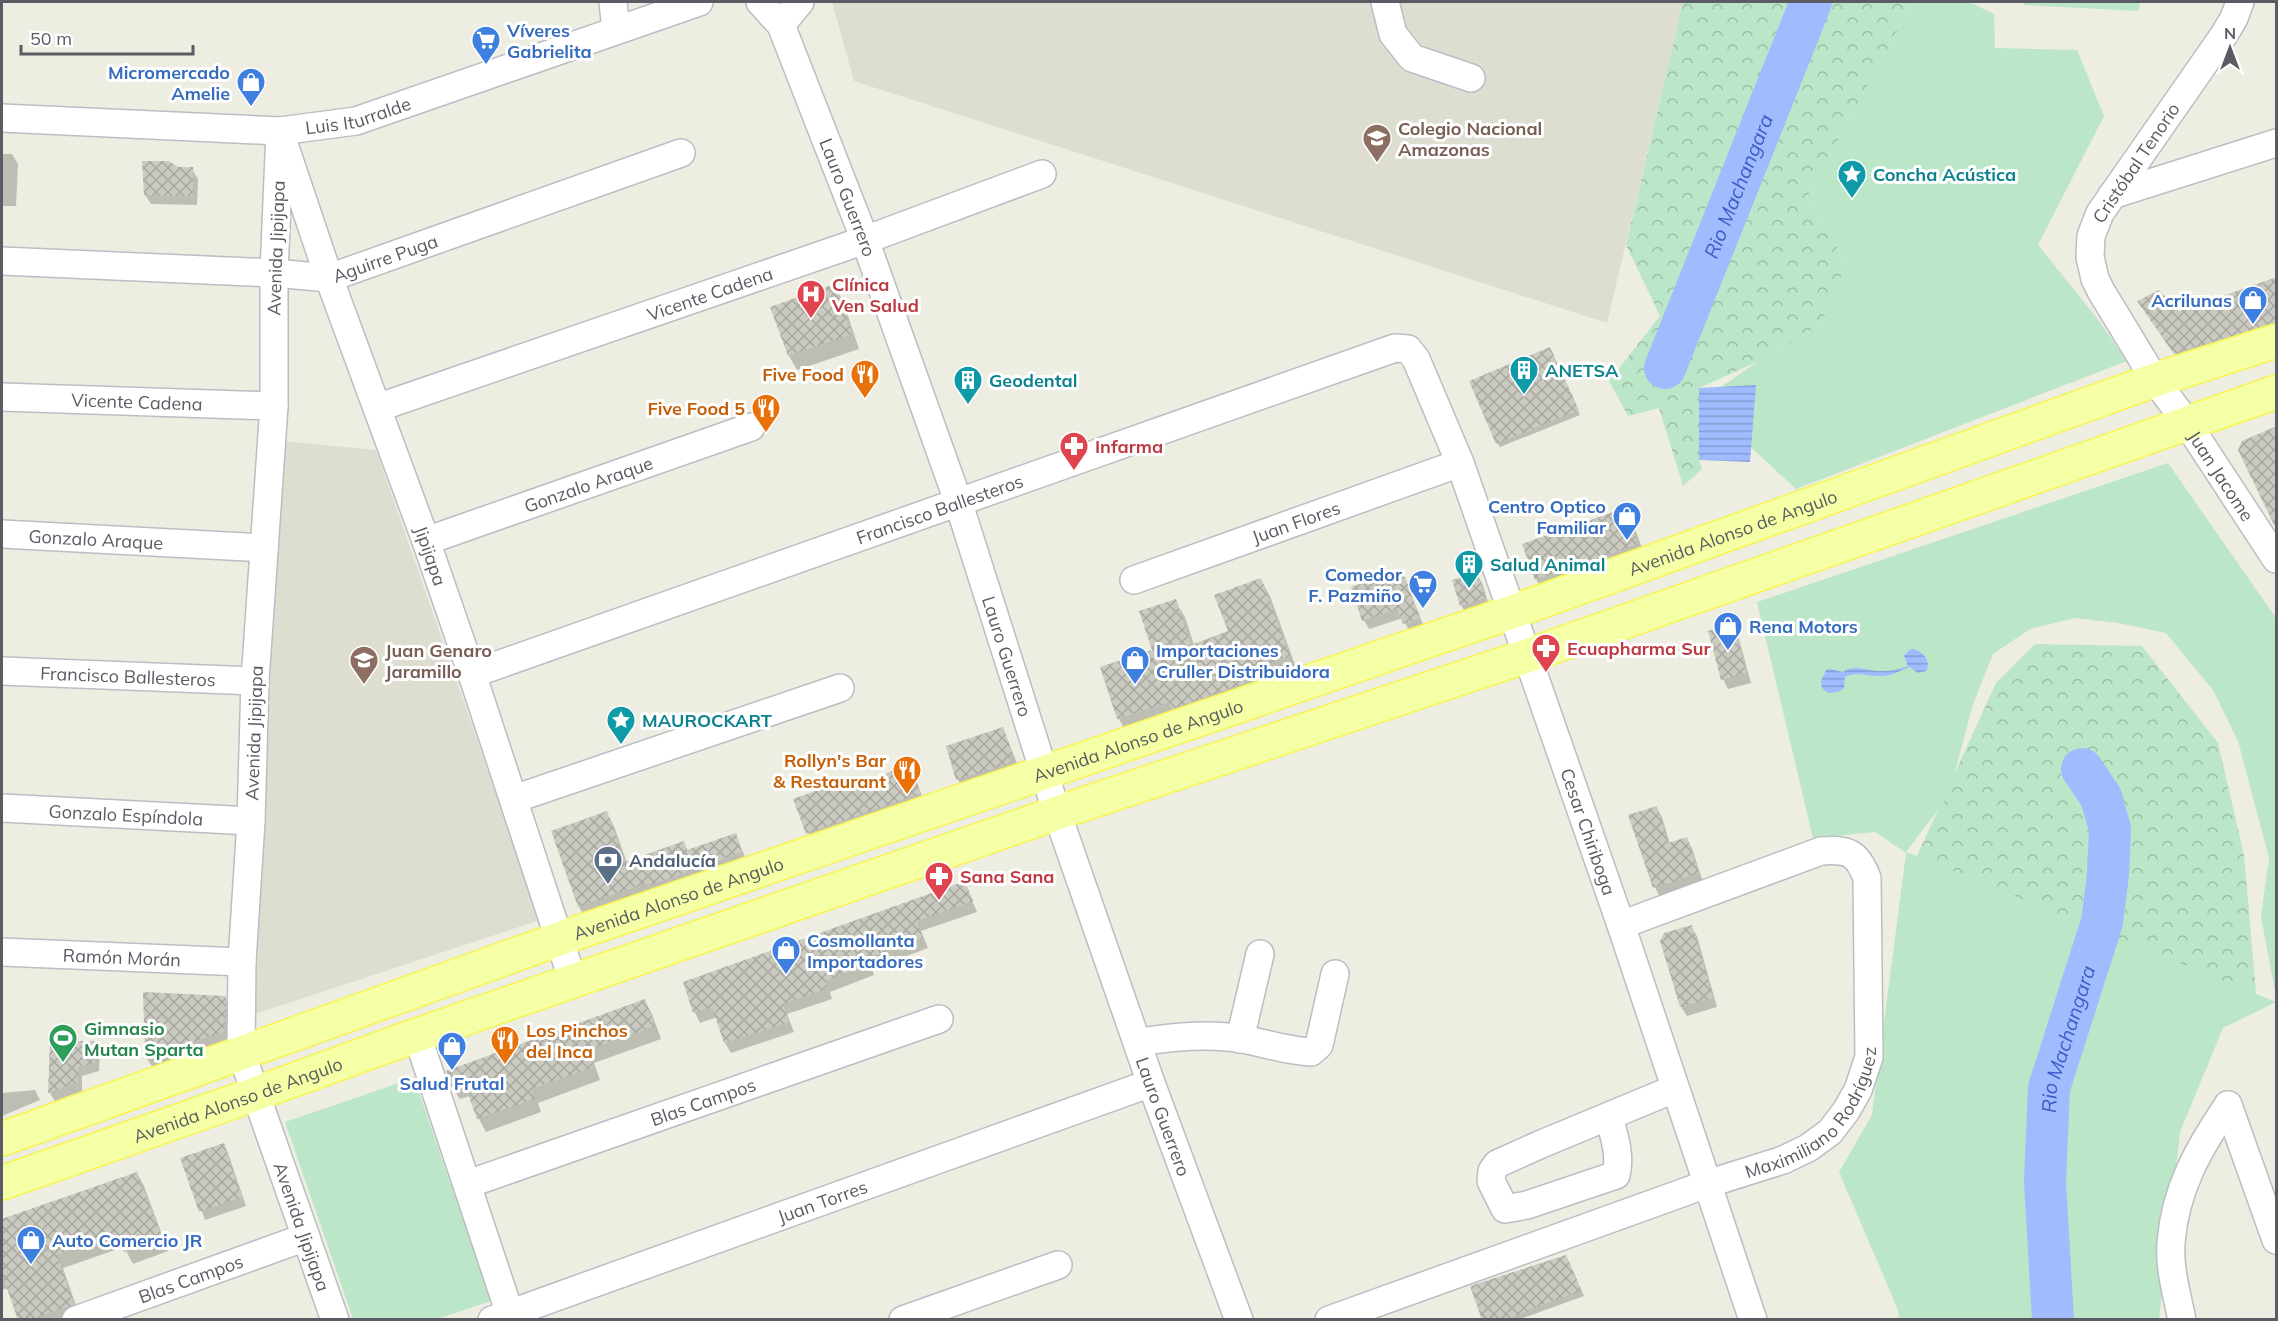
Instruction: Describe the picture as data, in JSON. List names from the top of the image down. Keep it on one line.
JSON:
{"streets":{"main road":["Avenida Alonso de Angulo"],"street":["Luis Iturralde","Cristóbal Tenorio","Lauro Guerrero","Avenida Jipijapa","Aguirre Puga","Vicente Cadena","Juan Jacome","Gonzalo Araque","Francisco Ballesteros","Juan Flores","Jipijapa","Gonzalo Espíndola","Cesar Chiriboga","Ramón Morán","Blas Campos","Maximiliano Rodríguez","Juan Torres"]},"crossings":[["Luis Iturralde","Avenida Jipijapa"],["Luis Iturralde","Jipijapa"],["Cristóbal Tenorio","Juan Jacome"],["Cristóbal Tenorio","Avenida Alonso de Angulo"],["Lauro Guerrero","Vicente Cadena"],["Lauro Guerrero","Francisco Ballesteros"],["Lauro Guerrero","Avenida Alonso de Angulo"],["Lauro Guerrero","Juan Torres"],["Avenida Jipijapa","Aguirre Puga"],["Avenida Jipijapa","Vicente Cadena"],["Avenida Jipijapa","Gonzalo Araque"],["Avenida Jipijapa","Francisco Ballesteros"],["Avenida Jipijapa","Avenida Alonso de Angulo"],["Avenida Jipijapa","Jipijapa"],["Avenida Jipijapa","Gonzalo Espíndola"],["Avenida Jipijapa","Ramón Morán"],["Avenida Jipijapa","Blas Campos"],["Aguirre Puga","Jipijapa"],["Vicente Cadena","Jipijapa"],["Juan Jacome","Avenida Alonso de Angulo"],["Gonzalo Araque","Jipijapa"],["Francisco Ballesteros","Jipijapa"],["Francisco Ballesteros","Cesar Chiriboga"],["Juan Flores","Cesar Chiriboga"],["Avenida Alonso de Angulo","Jipijapa"],["Avenida Alonso de Angulo","Cesar Chiriboga"],["Cesar Chiriboga","Maximiliano Rodríguez"]],"water":["Rio Machangara"],"places":{"supermarket":["Víveres Gabrielita","Comedor F. Pazmiño"],"shop":["Micromercado Amelie","Acrilunas","Centro Optico Familiar","Rena Motors","Importaciones Cruller Distribuidora","Cosmollanta Importadores","Salud Frutal","Auto Comercio JR"],"school or university":["Colegio Nacional Amazonas","Juan Genaro Jaramillo"],"place":["Concha Acústica","MAUROCKART"],"hospital":["Clínica Ven Salud"],"building":["ANETSA","Geodental","Salud Animal"],"restaurant":["Five Food","Five Food 5","Rollyn's Bar & Restaurant","Los Pinchos del Inca"],"pharmacy":["Infarma","Ecuapharma Sur","Sana Sana"],"bank":["Andalucía"],"sports":["Gimnasio Mutan Sparta"]},"scale_bar":"50 m","north":"top"}
